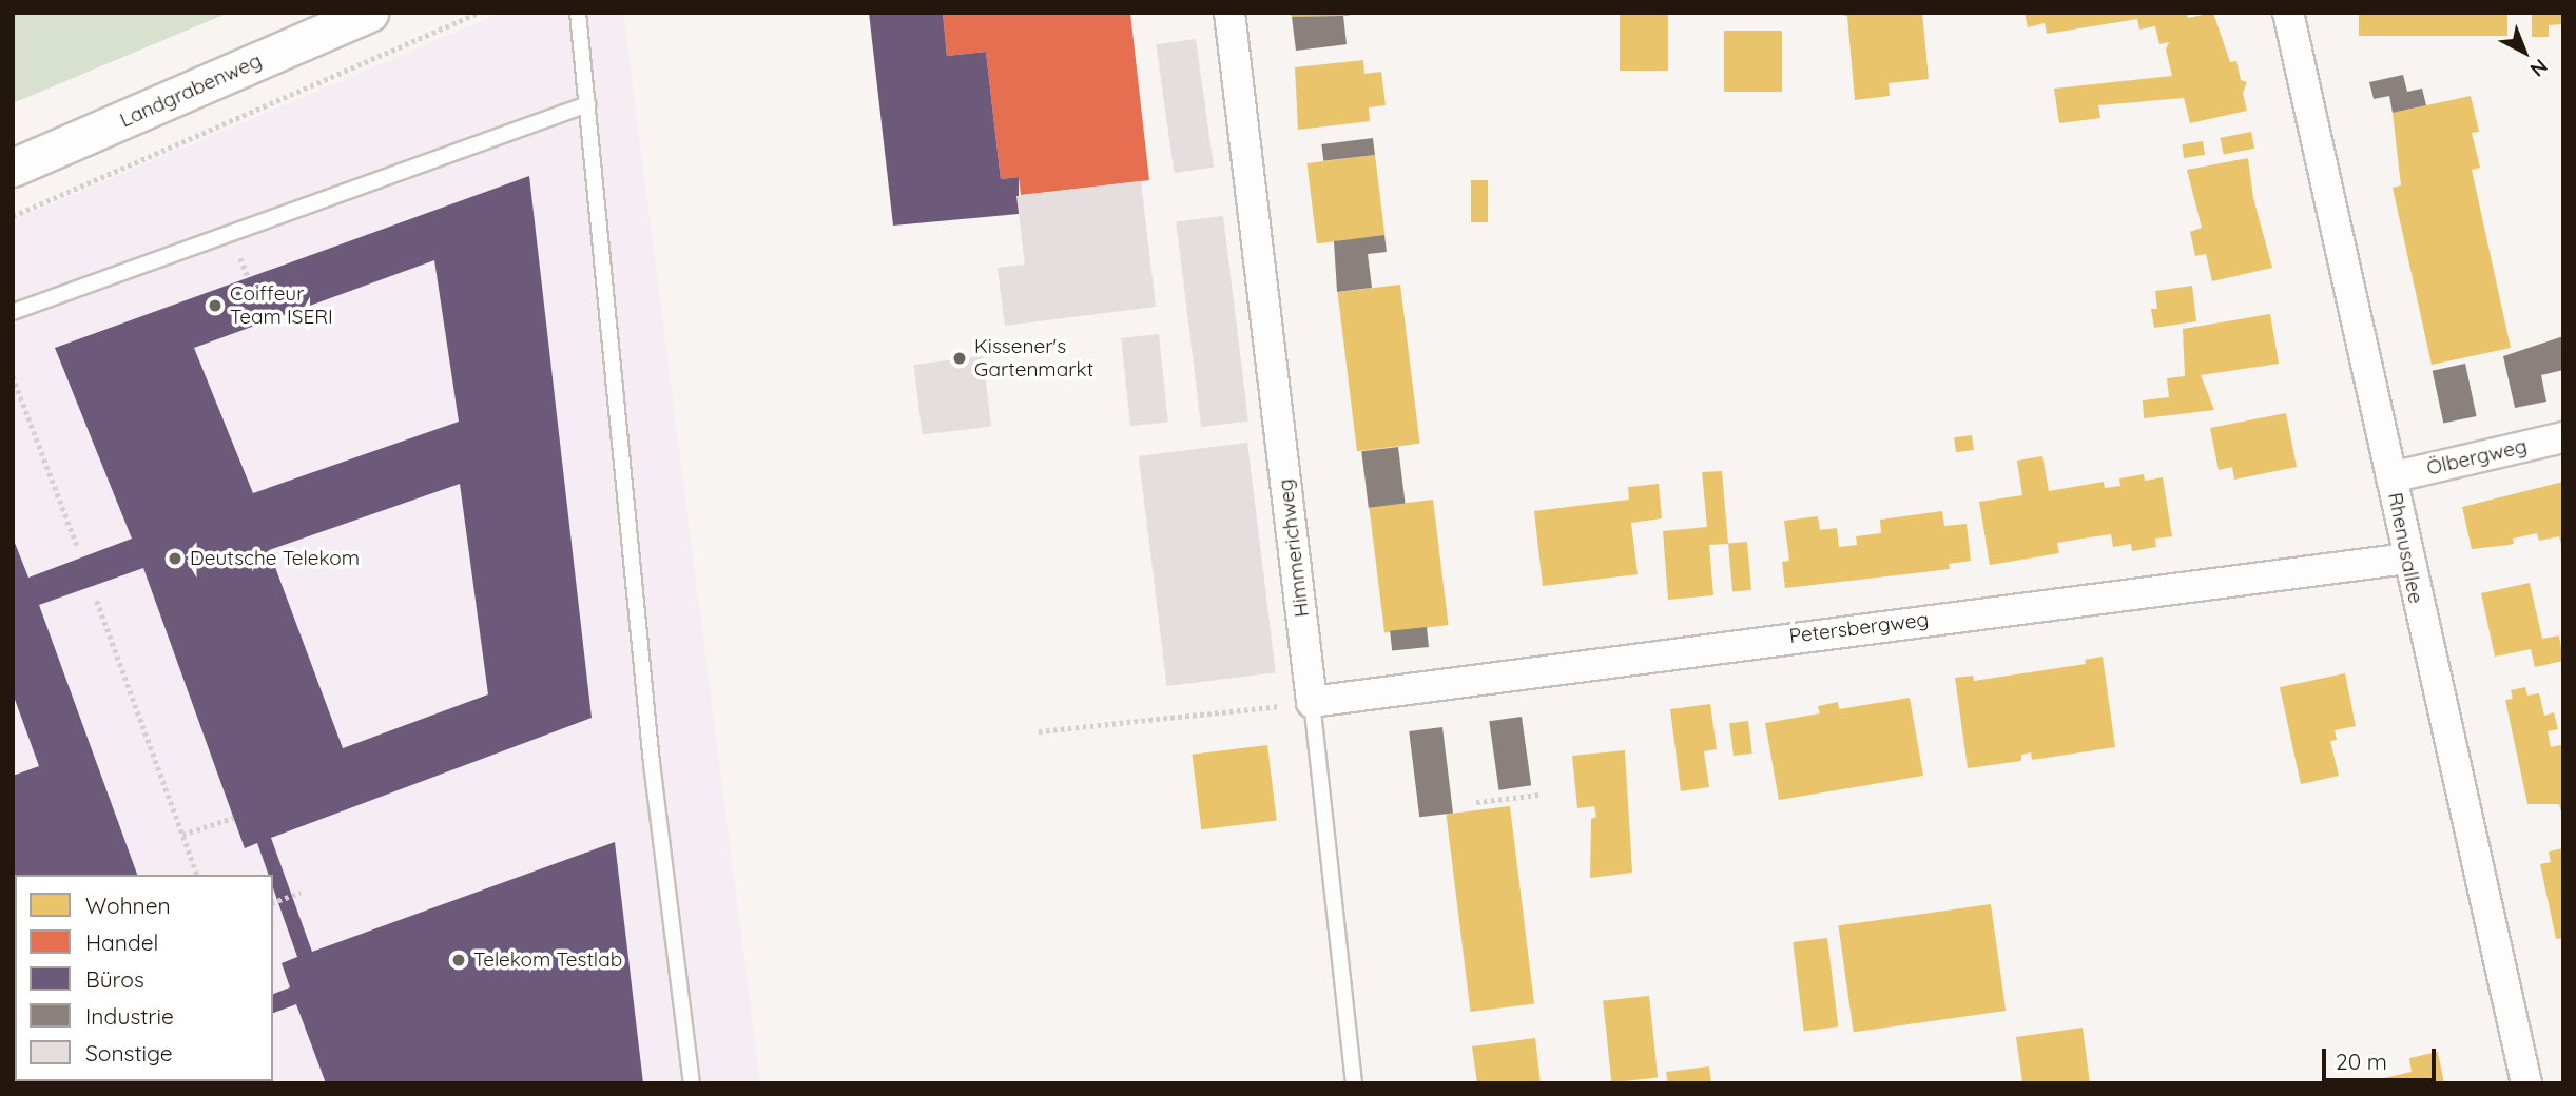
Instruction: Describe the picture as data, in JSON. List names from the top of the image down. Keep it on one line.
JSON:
{"streets":{"street":["Landgrabenweg","Ölbergweg","Himmerichweg","Rhenusallee","Petersbergweg"]},"crossings":[["Ölbergweg","Rhenusallee"],["Himmerichweg","Petersbergweg"],["Rhenusallee","Petersbergweg"]],"places":["Coiffeur Team ISERI","Kissener's Gartenmarkt","Deutsche Telekom","Telekom Testlab"],"legend":["Wohnen","Handel","Büros","Industrie","Sonstige"],"scale_bar":"20 m","north":"bottom right"}
